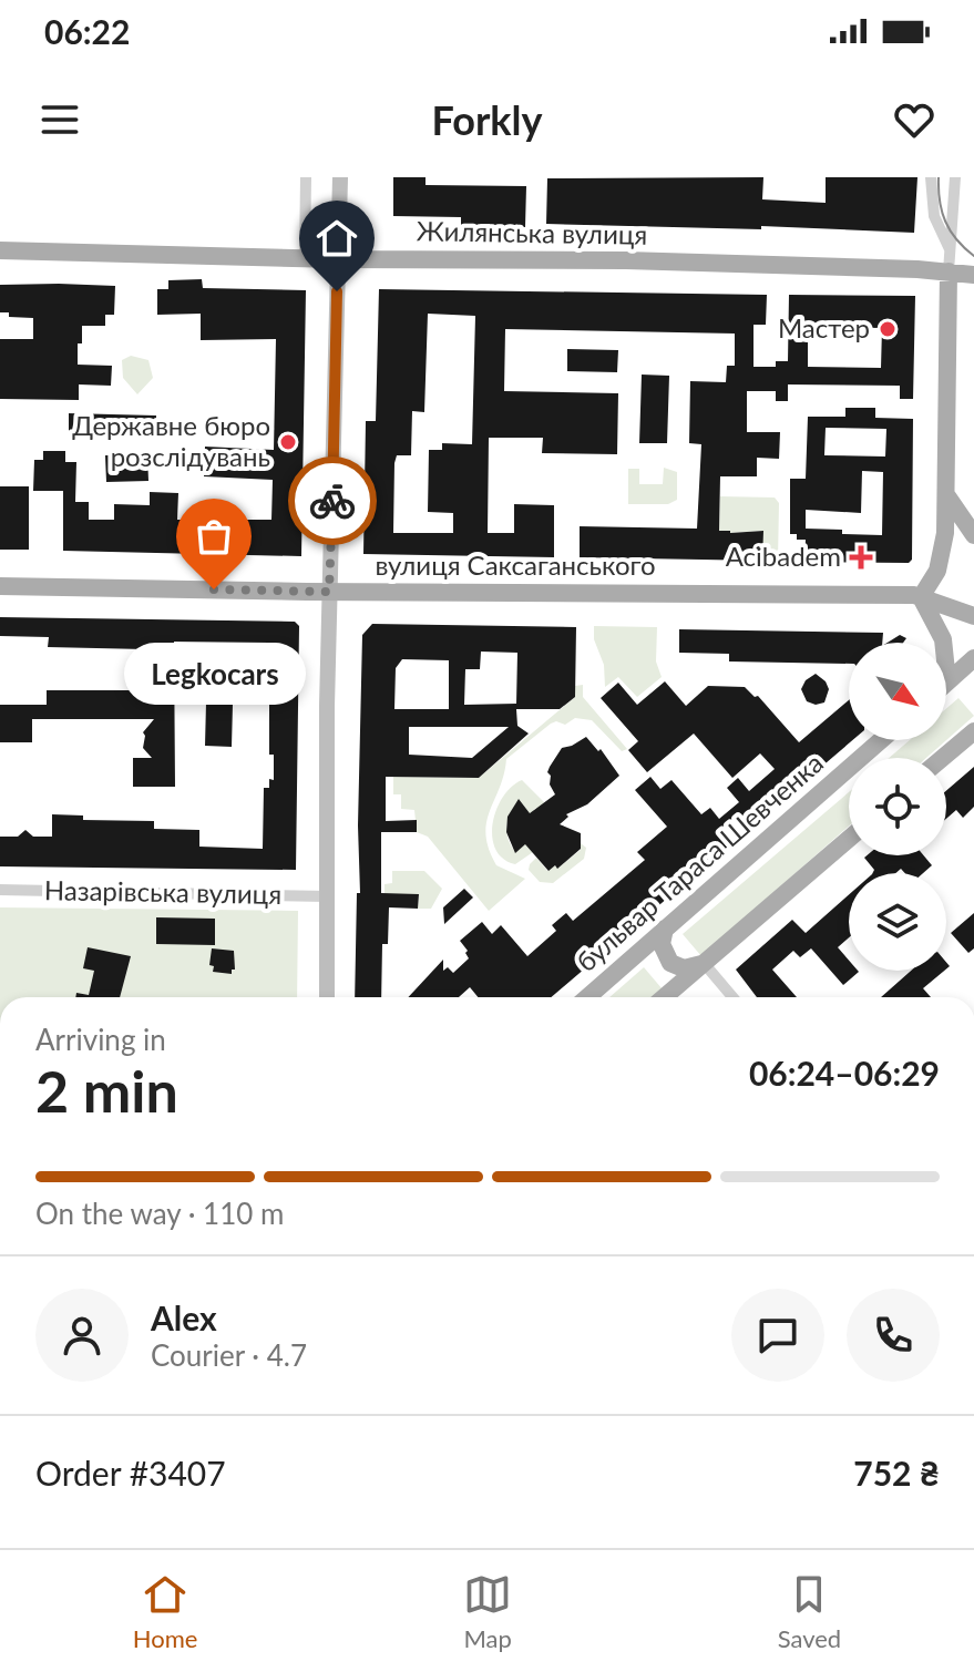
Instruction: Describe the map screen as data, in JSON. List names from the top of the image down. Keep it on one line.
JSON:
{"streets":{"main road":["Жилянська вулиця","вулиця Саксаганського","бульвар Тараса Шевченка"],"street":["Назарівська вулиця"]},"places":{"other":["Мастер","Державне бюро розслідувань","Legkocars"],"health":["Acibadem"]},"north":"bottom right","page":{"status":"06:22","header":"Forkly","bubble":"Legkocars","heading":["2 min","Arriving in","06:24–06:29"],"panel":["Alex","Courier · 4.7","Order #3407","752 ₴"],"bar":"On the way · 110 m","tabs":["Home","Map","Saved"]}}
